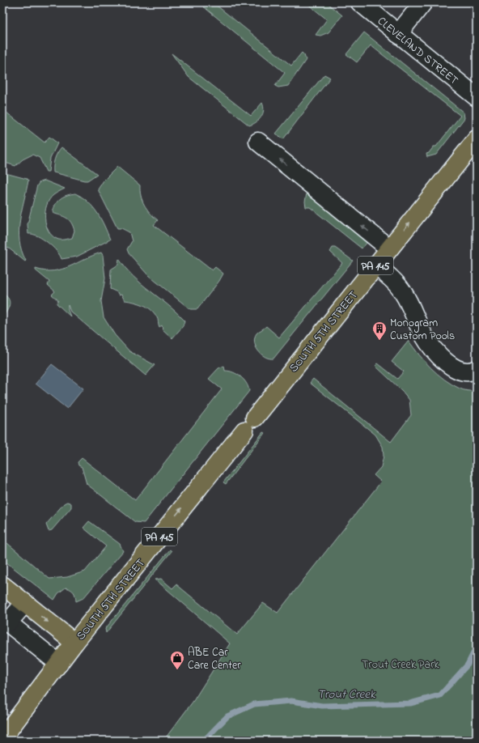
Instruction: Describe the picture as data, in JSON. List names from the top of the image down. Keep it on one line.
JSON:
{"streets":{"main road":["PA 145","SOUTH 5TH STREET"],"street":["CLEVELAND STREET"]},"one_way":["SOUTH 5TH STREET"],"water":["Trout Creek"],"parks":["Trout Creek Park"],"places":{"building":["Monogram Custom Pools"],"shop":["ABE Car Care Center"]}}
